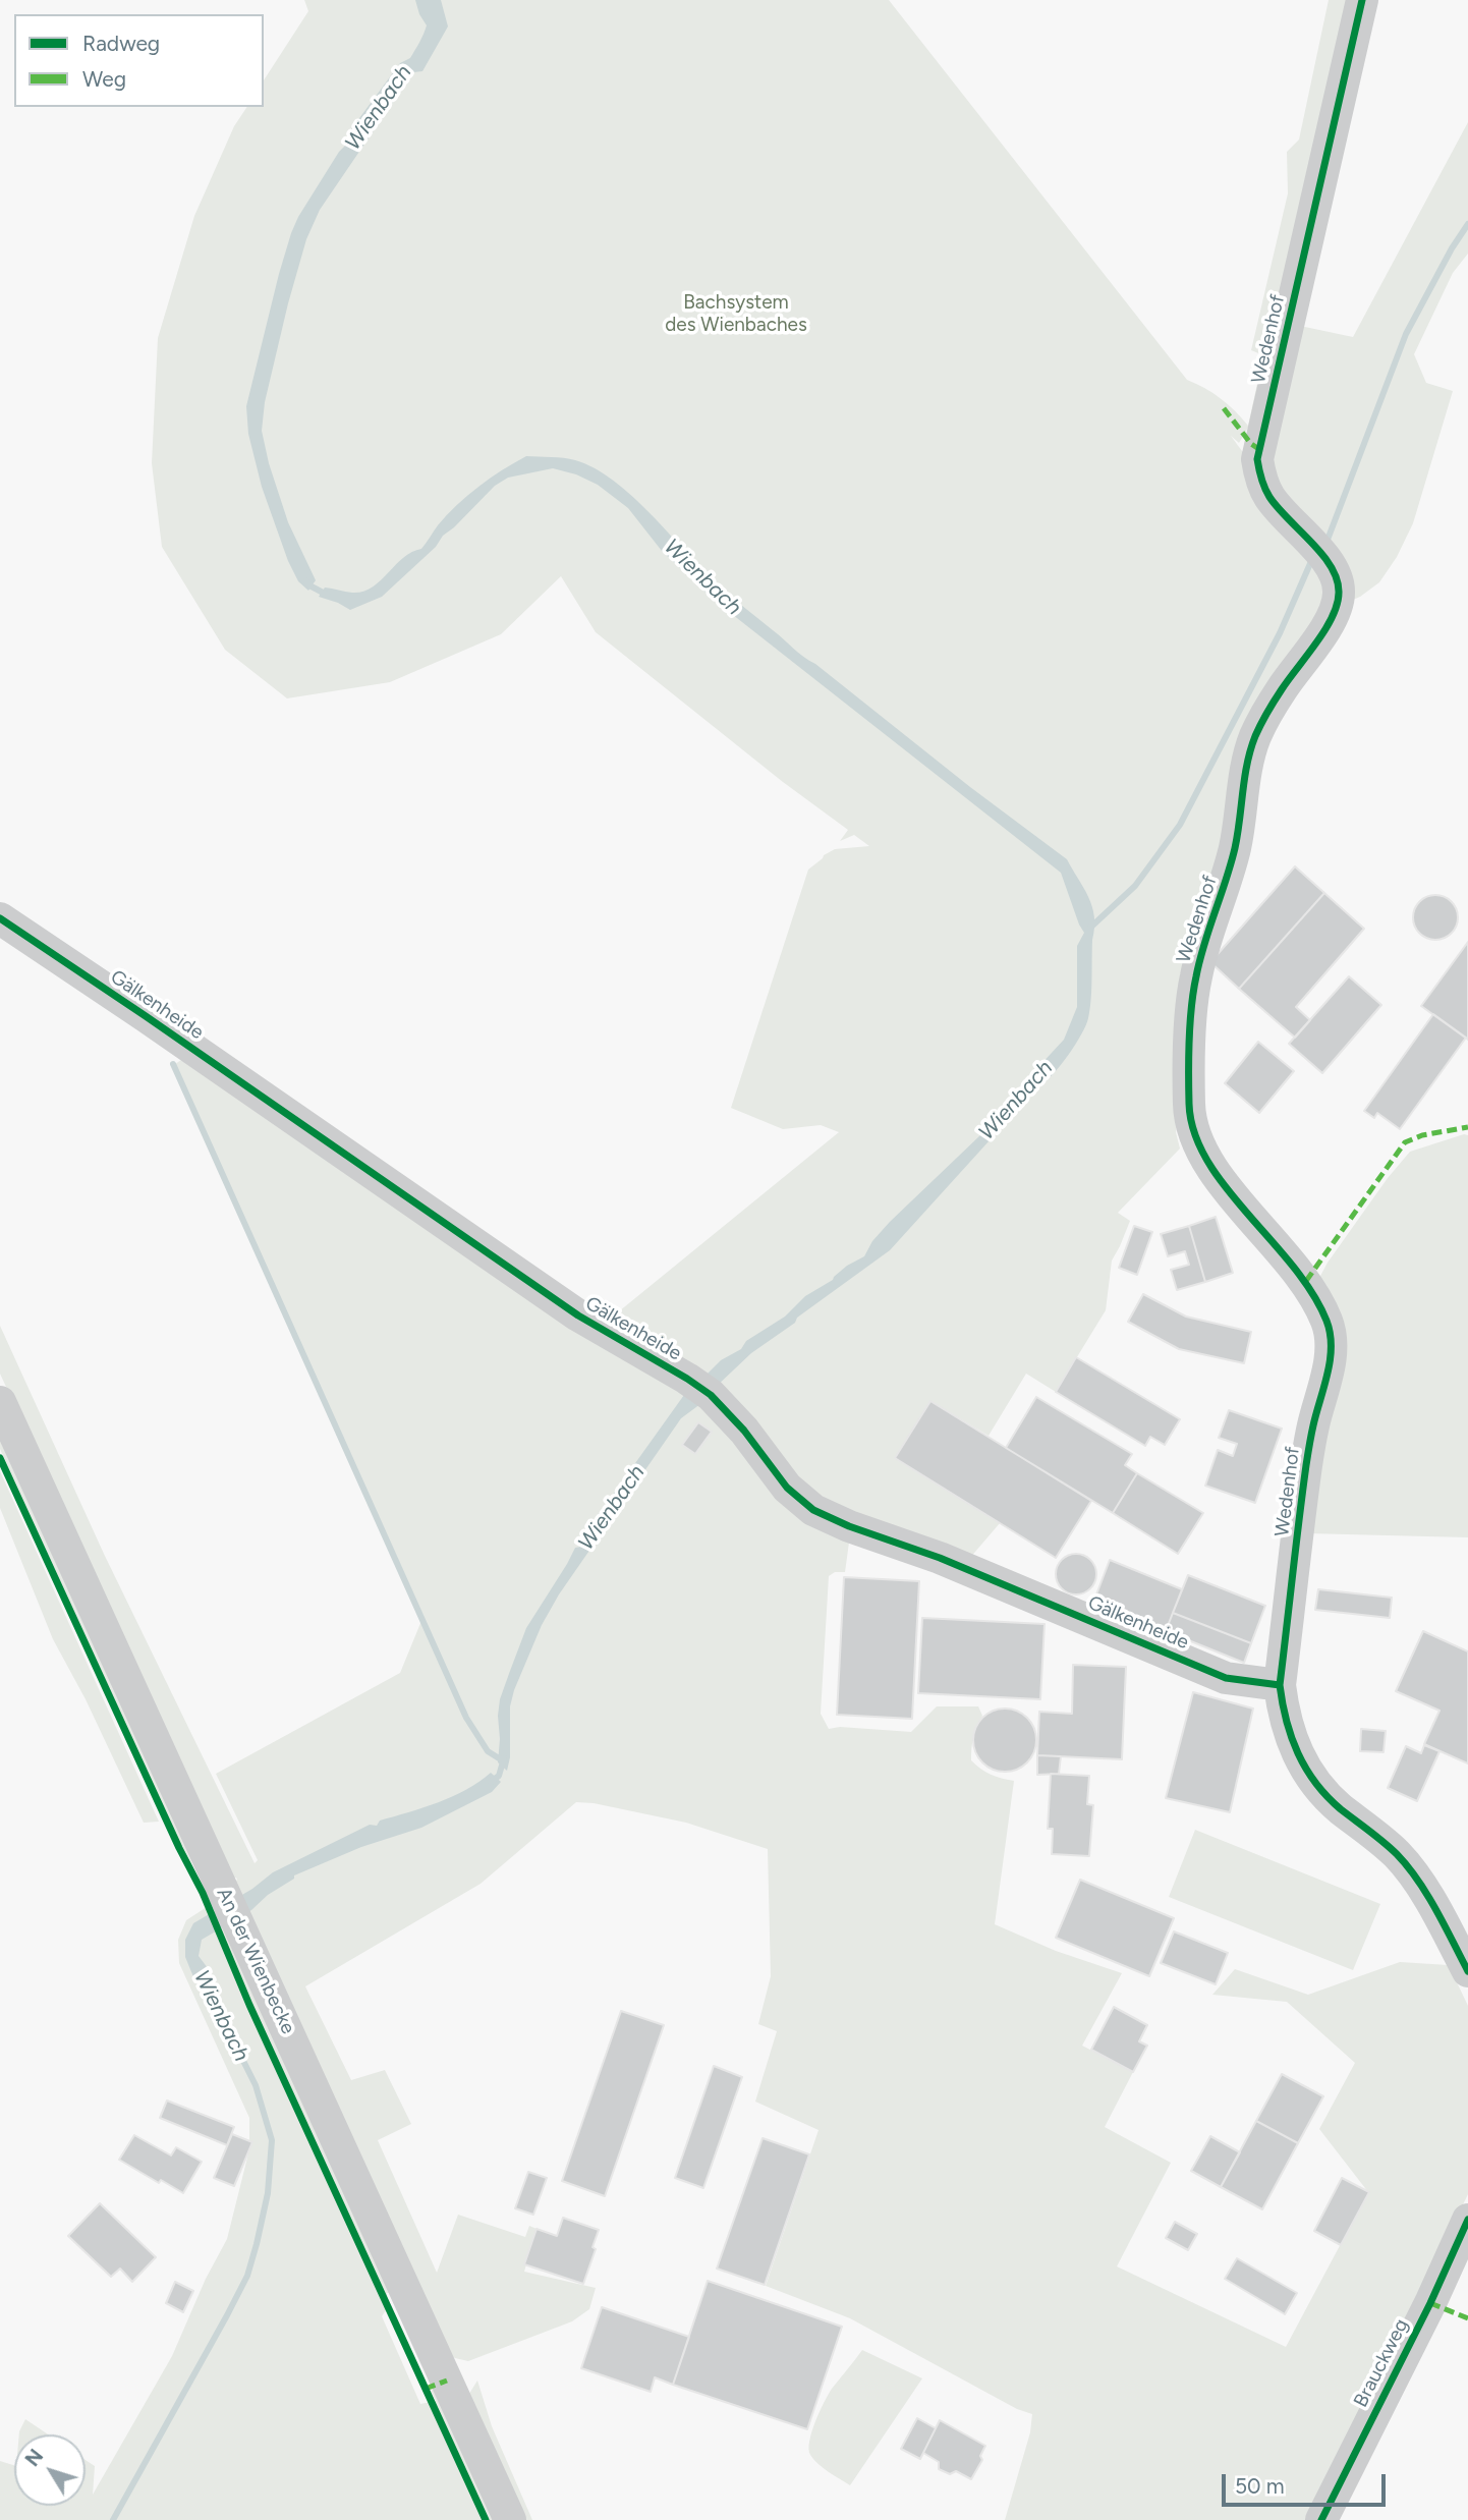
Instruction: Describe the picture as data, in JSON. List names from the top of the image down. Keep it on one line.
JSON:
{"streets":{"street":["Wedenhof","Gälkenheide","An der Wienbecke","Brauckweg"]},"crossings":[["Wedenhof","Gälkenheide"]],"water":["Wienbach"],"parks":["Bachsystem des Wienbaches"],"legend":["Radweg","Weg"],"scale_bar":"50 m","north":"top left"}
